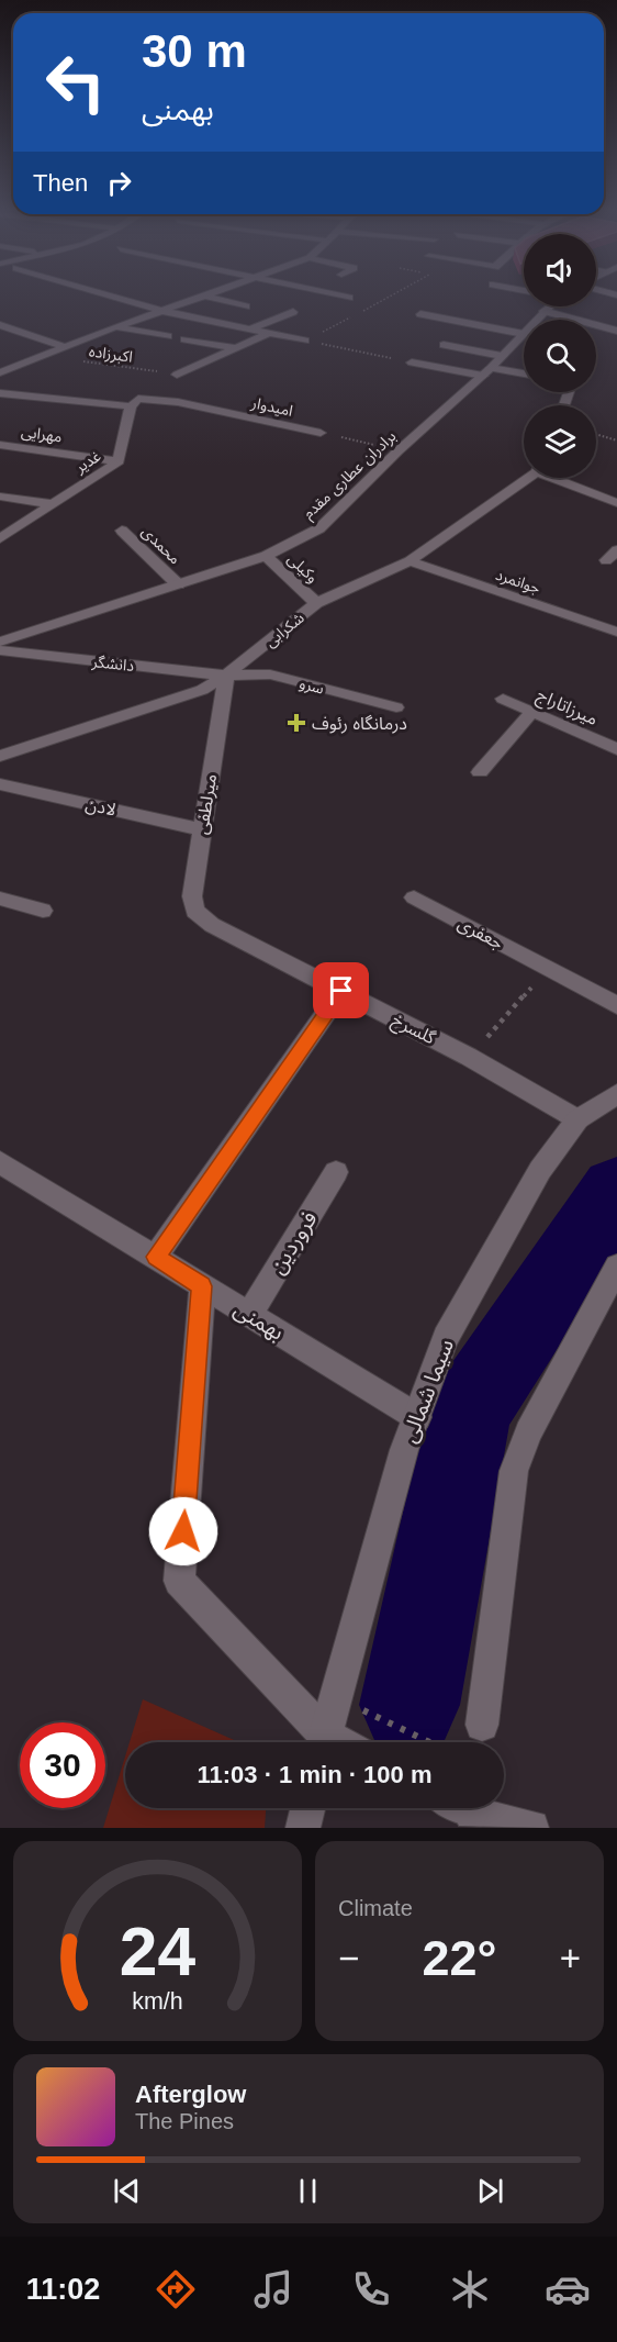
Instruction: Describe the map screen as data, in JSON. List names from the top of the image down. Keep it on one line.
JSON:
{"streets":{"street":["امیدوار","مهرایی","غدیر","برادران عطاری مقدم","محمدی","وکیلی","جوانمرد","شکرابی","دانشگر","سرو","میرزاتاراج","میرلطفی","لادن","جعفری","گلسرخ","فروردین","بهمنی","سیما شمالی"],"path":["اکبرزاده"]},"crossings":[["امیدوار","غدیر"],["مهرایی","غدیر"],["برادران عطاری مقدم","محمدی"],["برادران عطاری مقدم","وکیلی"],["وکیلی","شکرابی"],["جوانمرد","شکرابی"],["شکرابی","دانشگر"],["شکرابی","سرو"],["شکرابی","میرلطفی"],["دانشگر","سرو"],["دانشگر","میرلطفی"],["سرو","میرلطفی"],["میرلطفی","لادن"],["میرلطفی","گلسرخ"],["گلسرخ","سیما شمالی"],["فروردین","بهمنی"],["بهمنی","سیما شمالی"]],"places":{"health":["درمانگاه رئوف"]},"page":{"turn":["30 m","بهمنی"],"then":"Then","limit":"30","trip":"11:03 · 1 min · 100 m","tile":"Climate","heat":["−","22°","+"],"song":["Afterglow","The Pines"],"tabs":"11:02","gauge":["24","km/h"]}}
